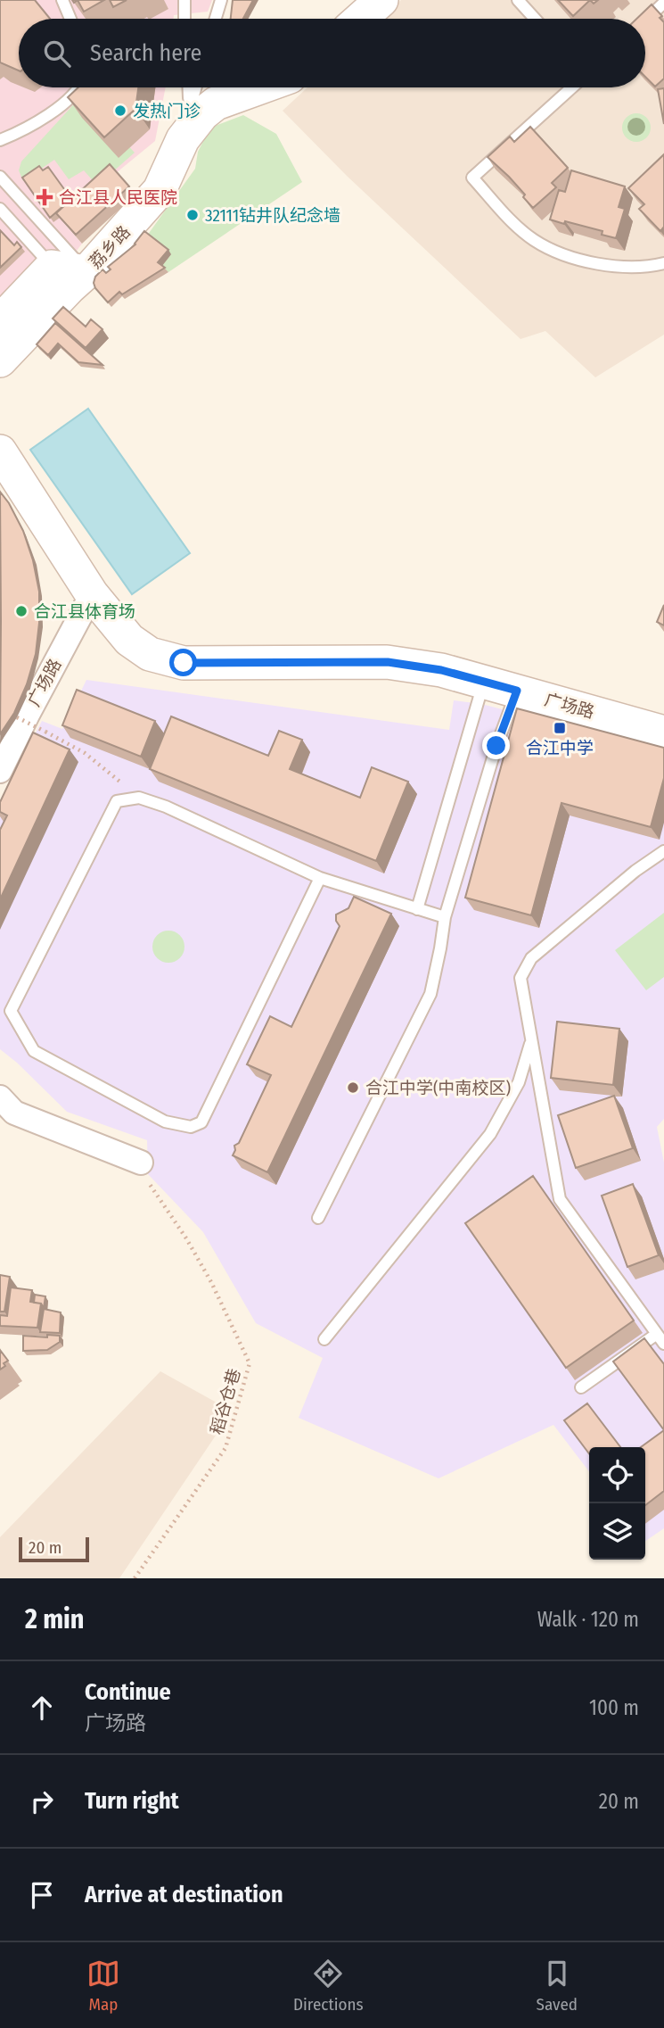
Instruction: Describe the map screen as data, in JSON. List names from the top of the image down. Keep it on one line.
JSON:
{"streets":{"main road":["荔乡路","广场路"],"path":["稻谷仓巷"]},"places":{"other":["发热门诊","32111钻井队纪念墙","合江县体育场","合江中学(中南校区)"],"health":["合江县人民医院"],"transit":["合江中学"]},"scale_bar":"20 m","page":{"search":"Search here","scale":"20 m","heading":["2 min","Walk · 120 m"],"list":[["Continue","广场路","100 m"],["Turn right","20 m"],"Arrive at destination"],"nav":["Map","Directions","Saved"]}}
